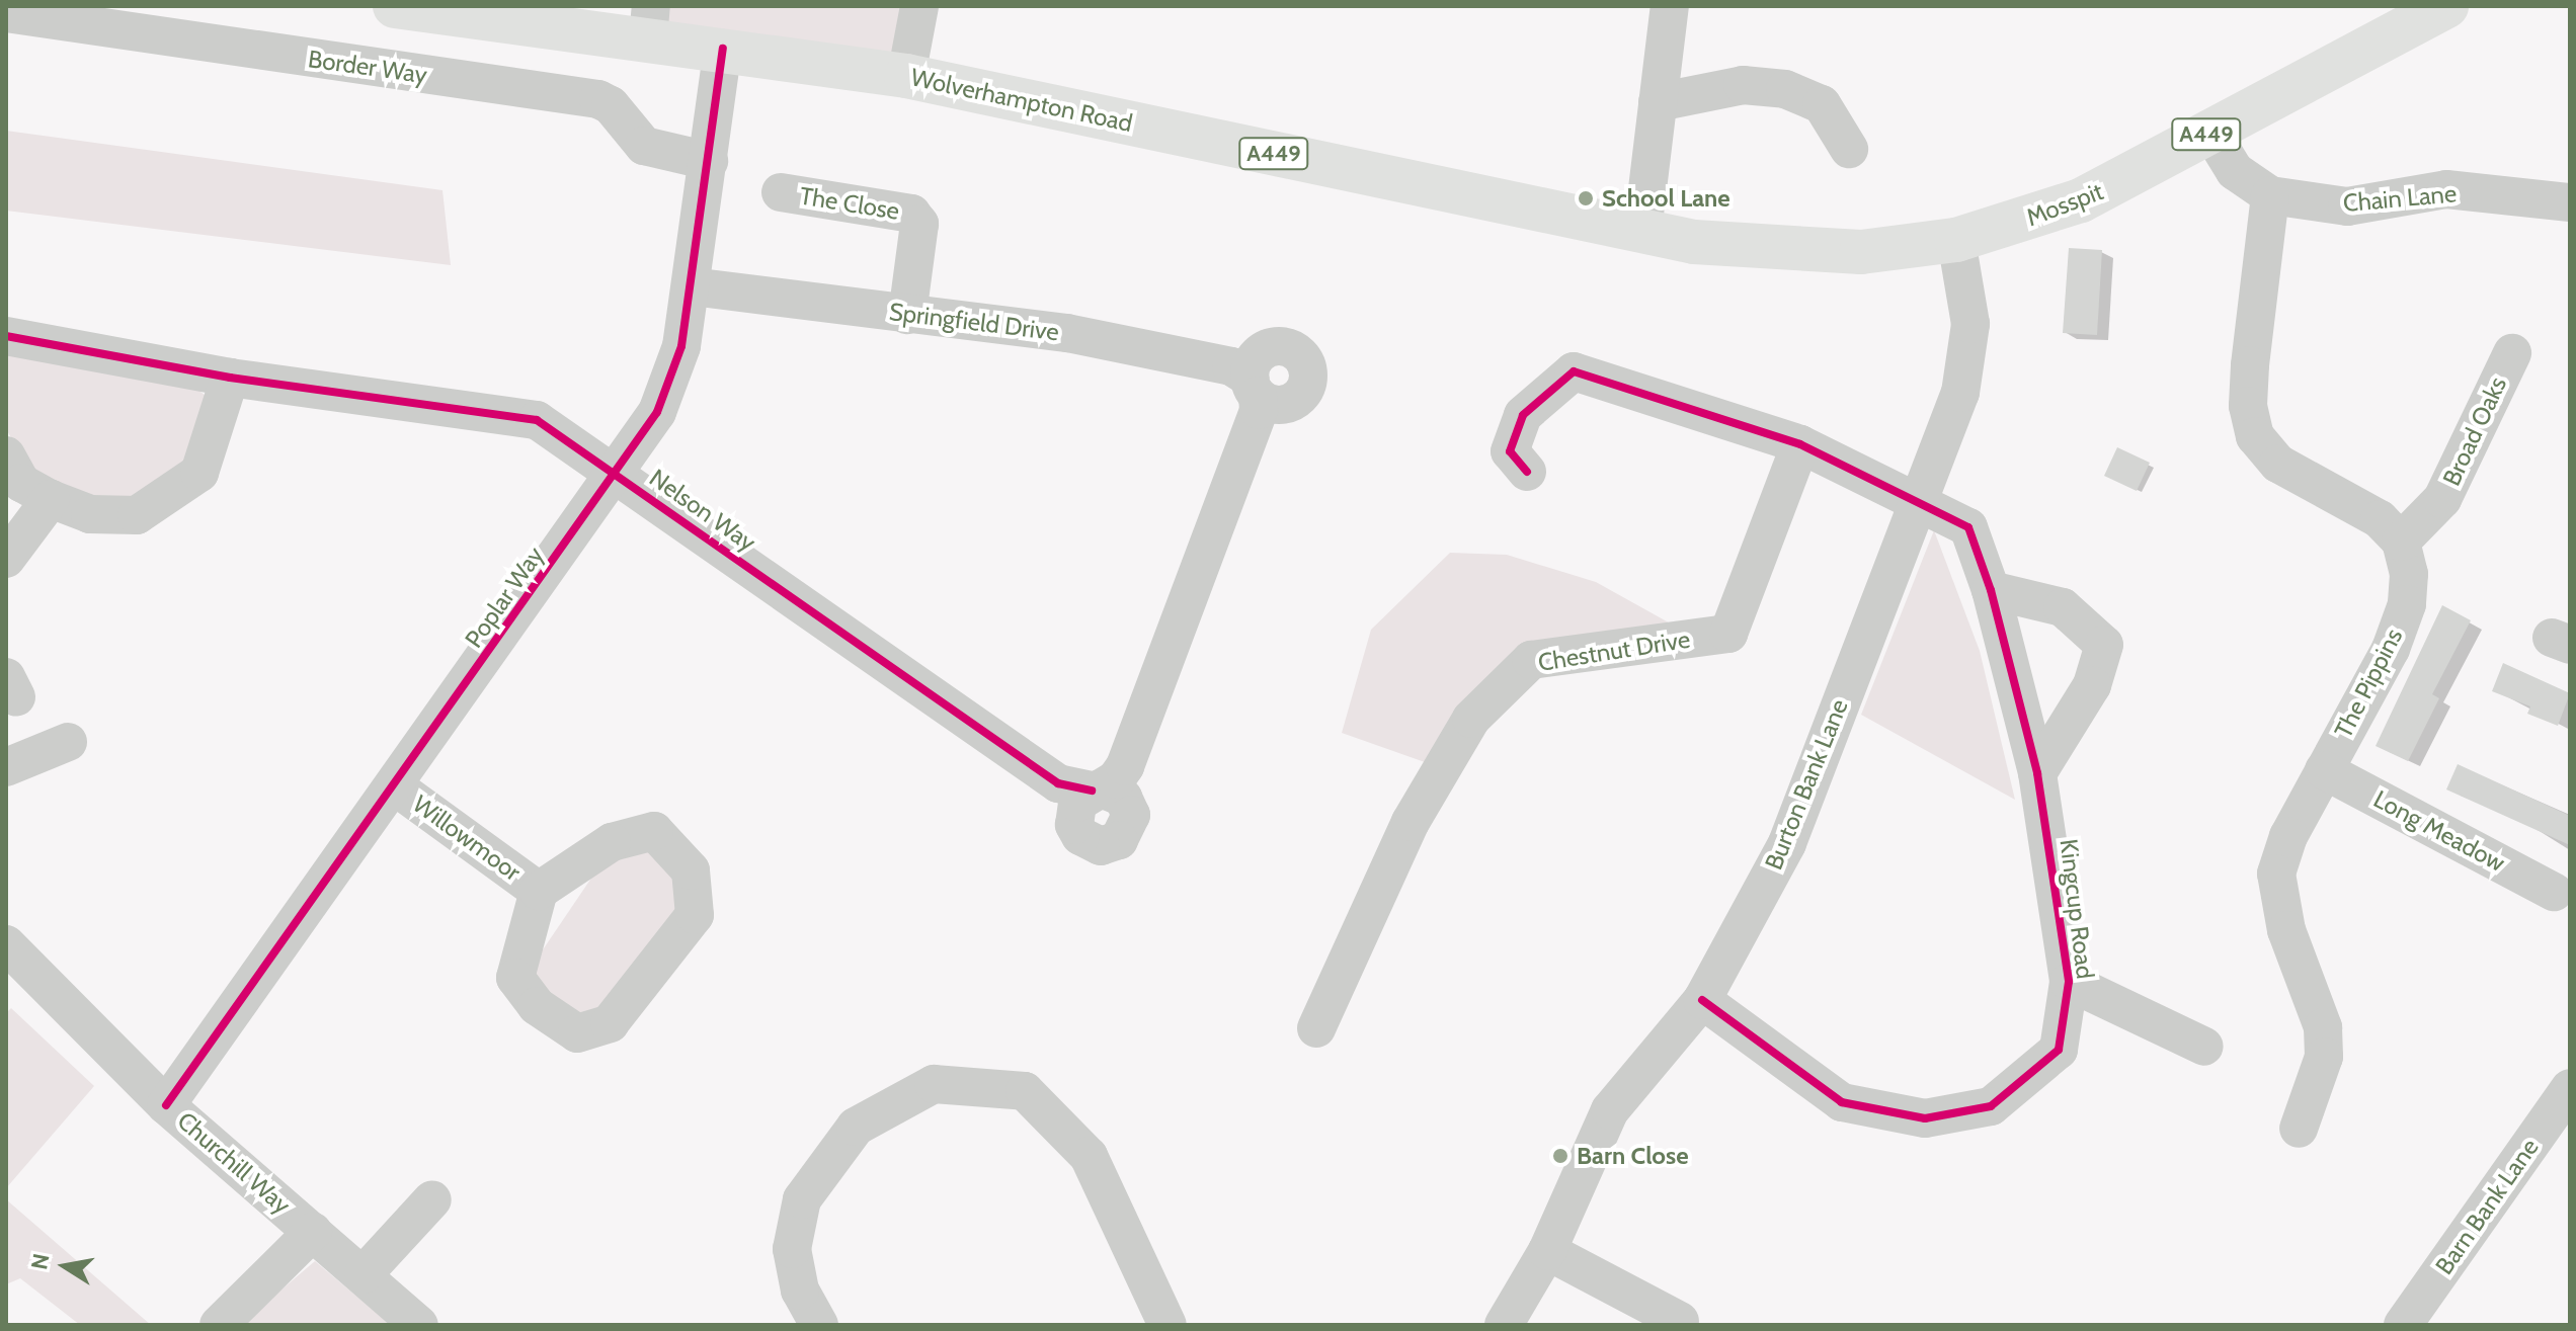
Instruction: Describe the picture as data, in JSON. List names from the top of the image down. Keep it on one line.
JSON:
{"streets":{"highway":["Wolverhampton Road","A449","Mosspit"],"street":["Border Way","Chain Lane","The Close","Springfield Drive","Broad Oaks","Nelson Way","Poplar Way","Chestnut Drive","The Pippins","Burton Bank Lane","Long Meadow","Willowmoor","Kingcup Road","Churchill Way","Barn Bank Lane"]},"crossings":[["Border Way","Poplar Way"],["Wolverhampton Road","Mosspit"],["Wolverhampton Road","Poplar Way"],["Chain Lane","Mosspit"],["The Close","Springfield Drive"],["Mosspit","Burton Bank Lane"],["Springfield Drive","Nelson Way"],["Springfield Drive","Poplar Way"],["Broad Oaks","The Pippins"],["Nelson Way","Poplar Way"],["Poplar Way","Willowmoor"],["Poplar Way","Churchill Way"],["Chestnut Drive","Kingcup Road"],["The Pippins","Long Meadow"],["Burton Bank Lane","Kingcup Road"]],"places":["School Lane","Barn Close"],"north":"left"}
